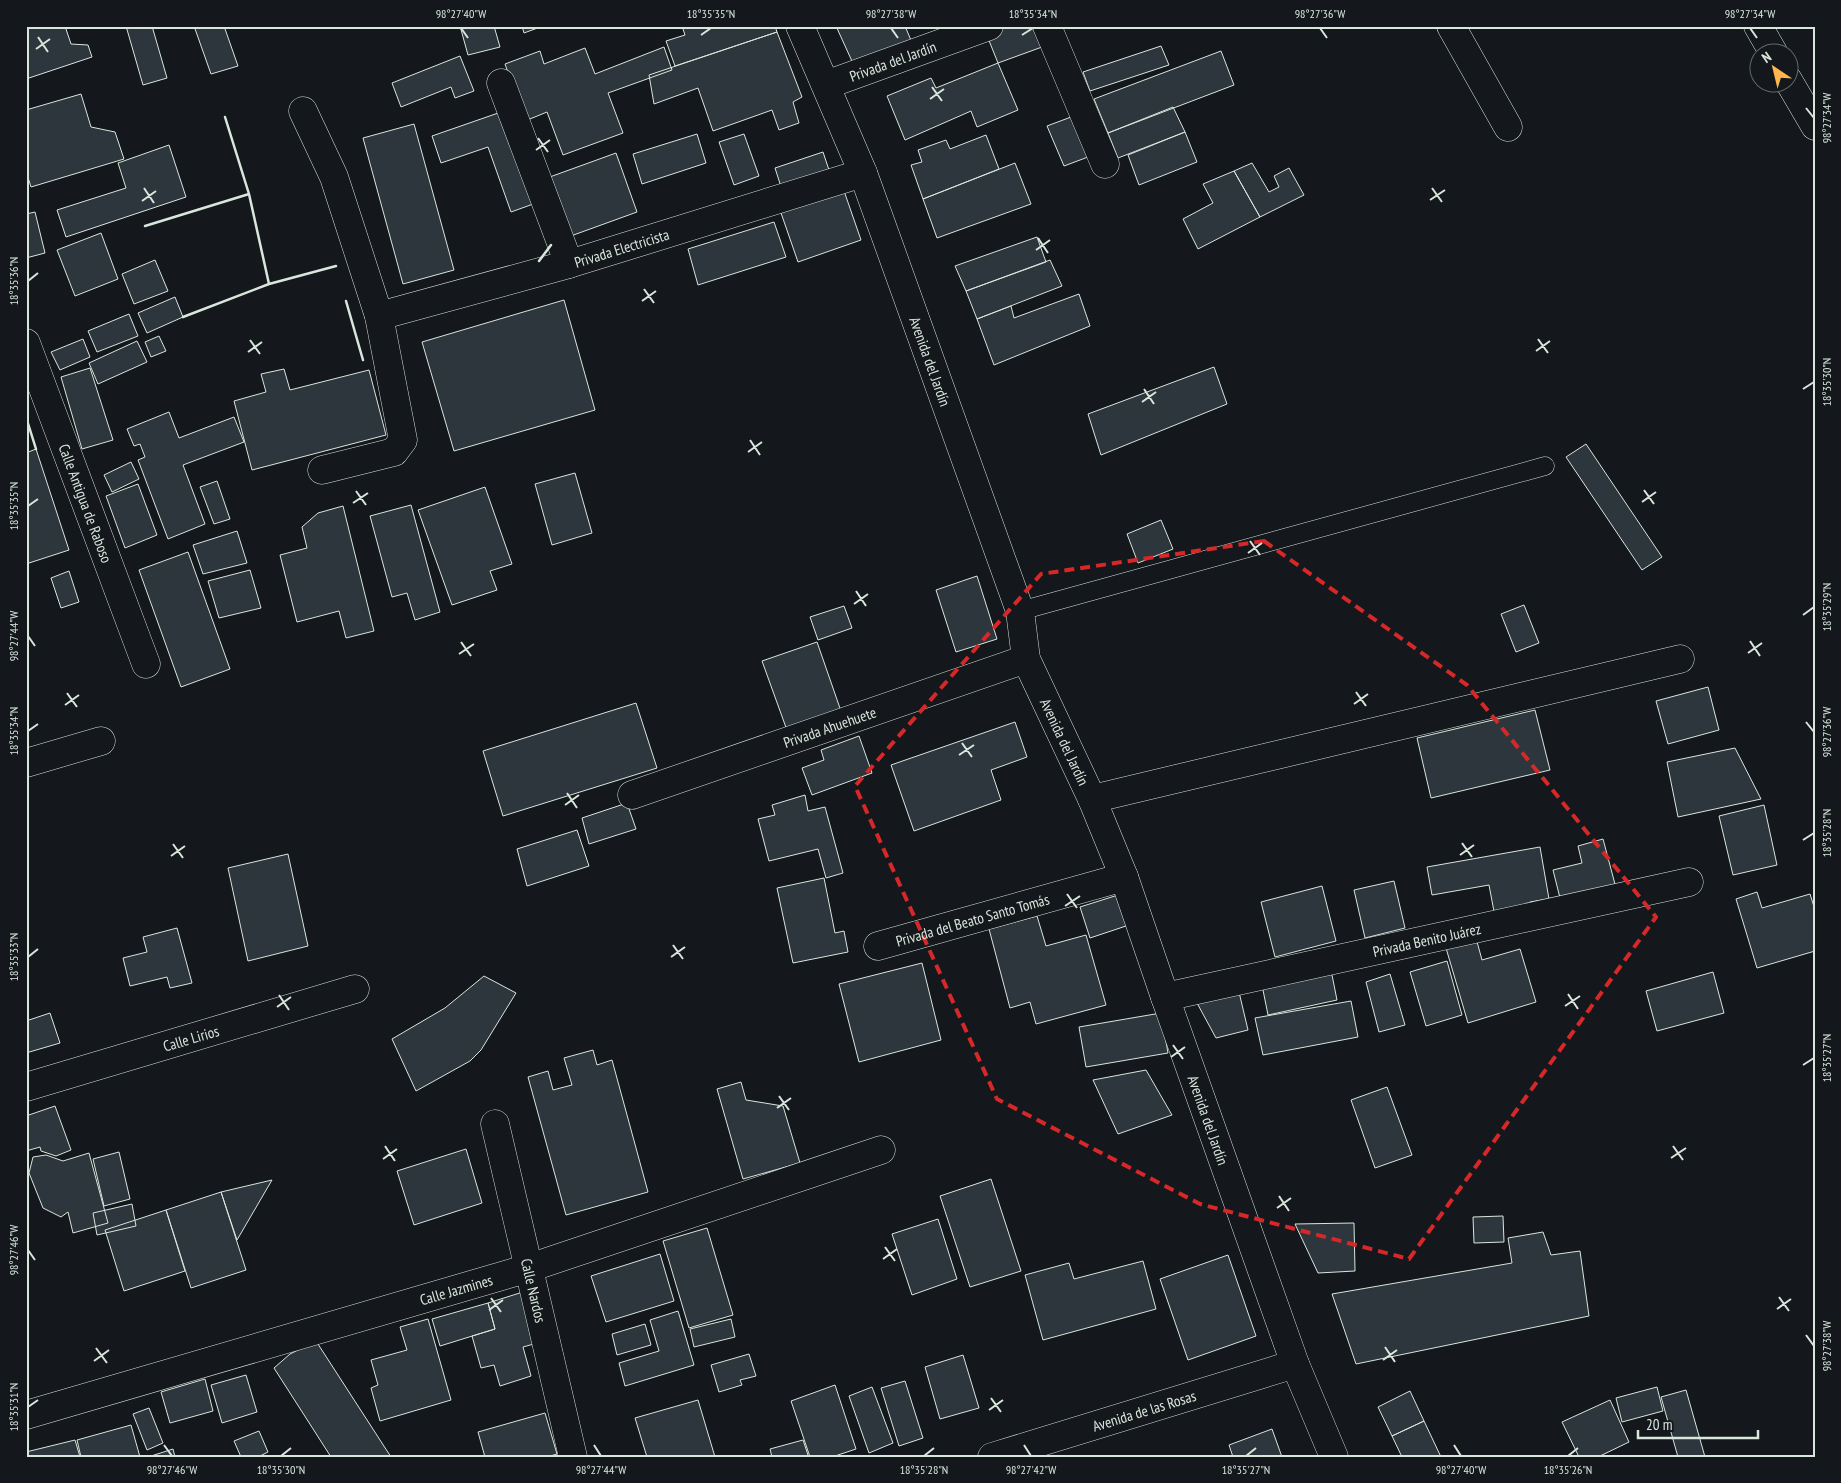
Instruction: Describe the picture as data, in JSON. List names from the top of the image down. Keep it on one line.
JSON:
{"streets":{"street":["Privada del Jardín","Privada Electricista","Avenida del Jardín","Calle Antigua de Raboso","Privada Ahuehuete","Privada del Beato Santo Tomás","Privada Benito Juárez","Calle Lirios","Calle Jazmines","Calle Nardos","Avenida de las Rosas"]},"crossings":[["Privada del Jardín","Avenida del Jardín"],["Privada Electricista","Avenida del Jardín"],["Avenida del Jardín","Privada Ahuehuete"],["Avenida del Jardín","Privada del Beato Santo Tomás"],["Avenida del Jardín","Privada Benito Juárez"],["Avenida del Jardín","Avenida de las Rosas"],["Calle Jazmines","Calle Nardos"]],"scale_bar":"20 m","north":"top left","coordinates":["98°27'40\"W","18°35'35\"N","98°27'38\"W","18°35'34\"N","98°27'36\"W","98°27'34\"W","18°35'36\"N","18°35'30\"N","18°35'29\"N","98°27'44\"W","18°35'28\"N","18°35'33\"N","18°35'27\"N","98°27'46\"W","18°35'31\"N","98°27'42\"W","18°35'26\"N"]}
